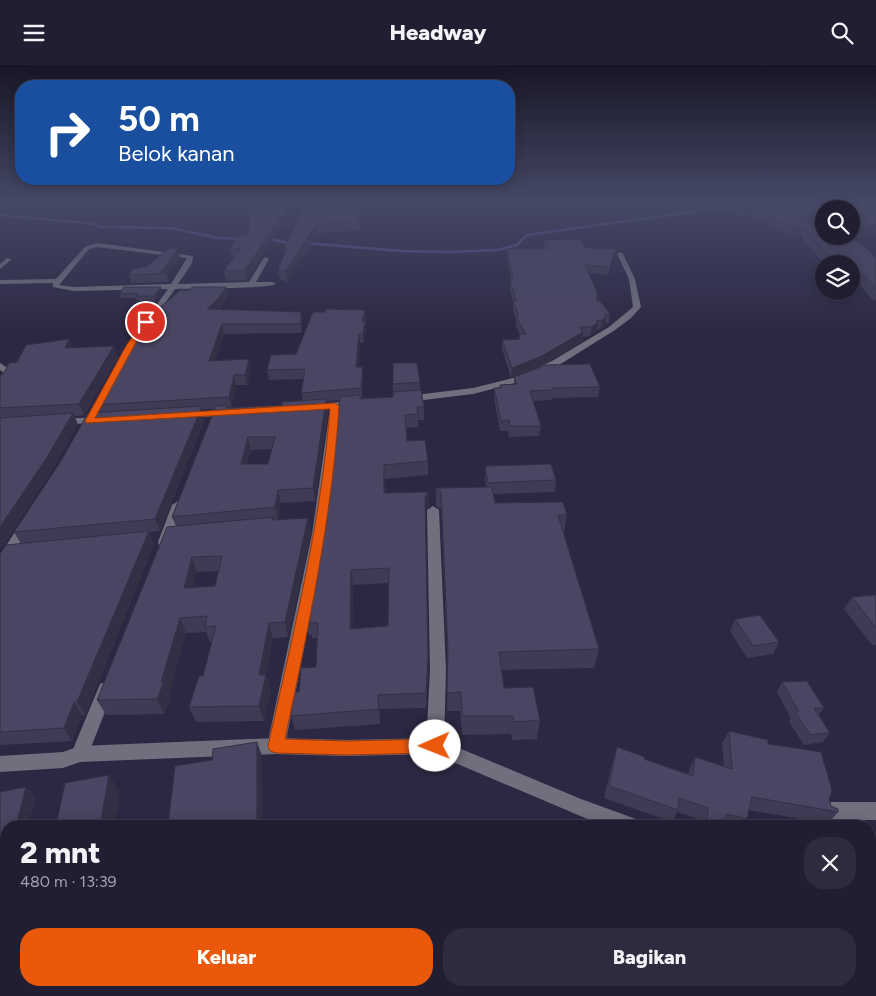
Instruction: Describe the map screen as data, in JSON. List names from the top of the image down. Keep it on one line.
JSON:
{"page":{"header":"Headway","turn":["50 m","Belok kanan"],"heading":["2 mnt","480 m · 13:39"],"buttons":["Keluar","Bagikan"]}}
